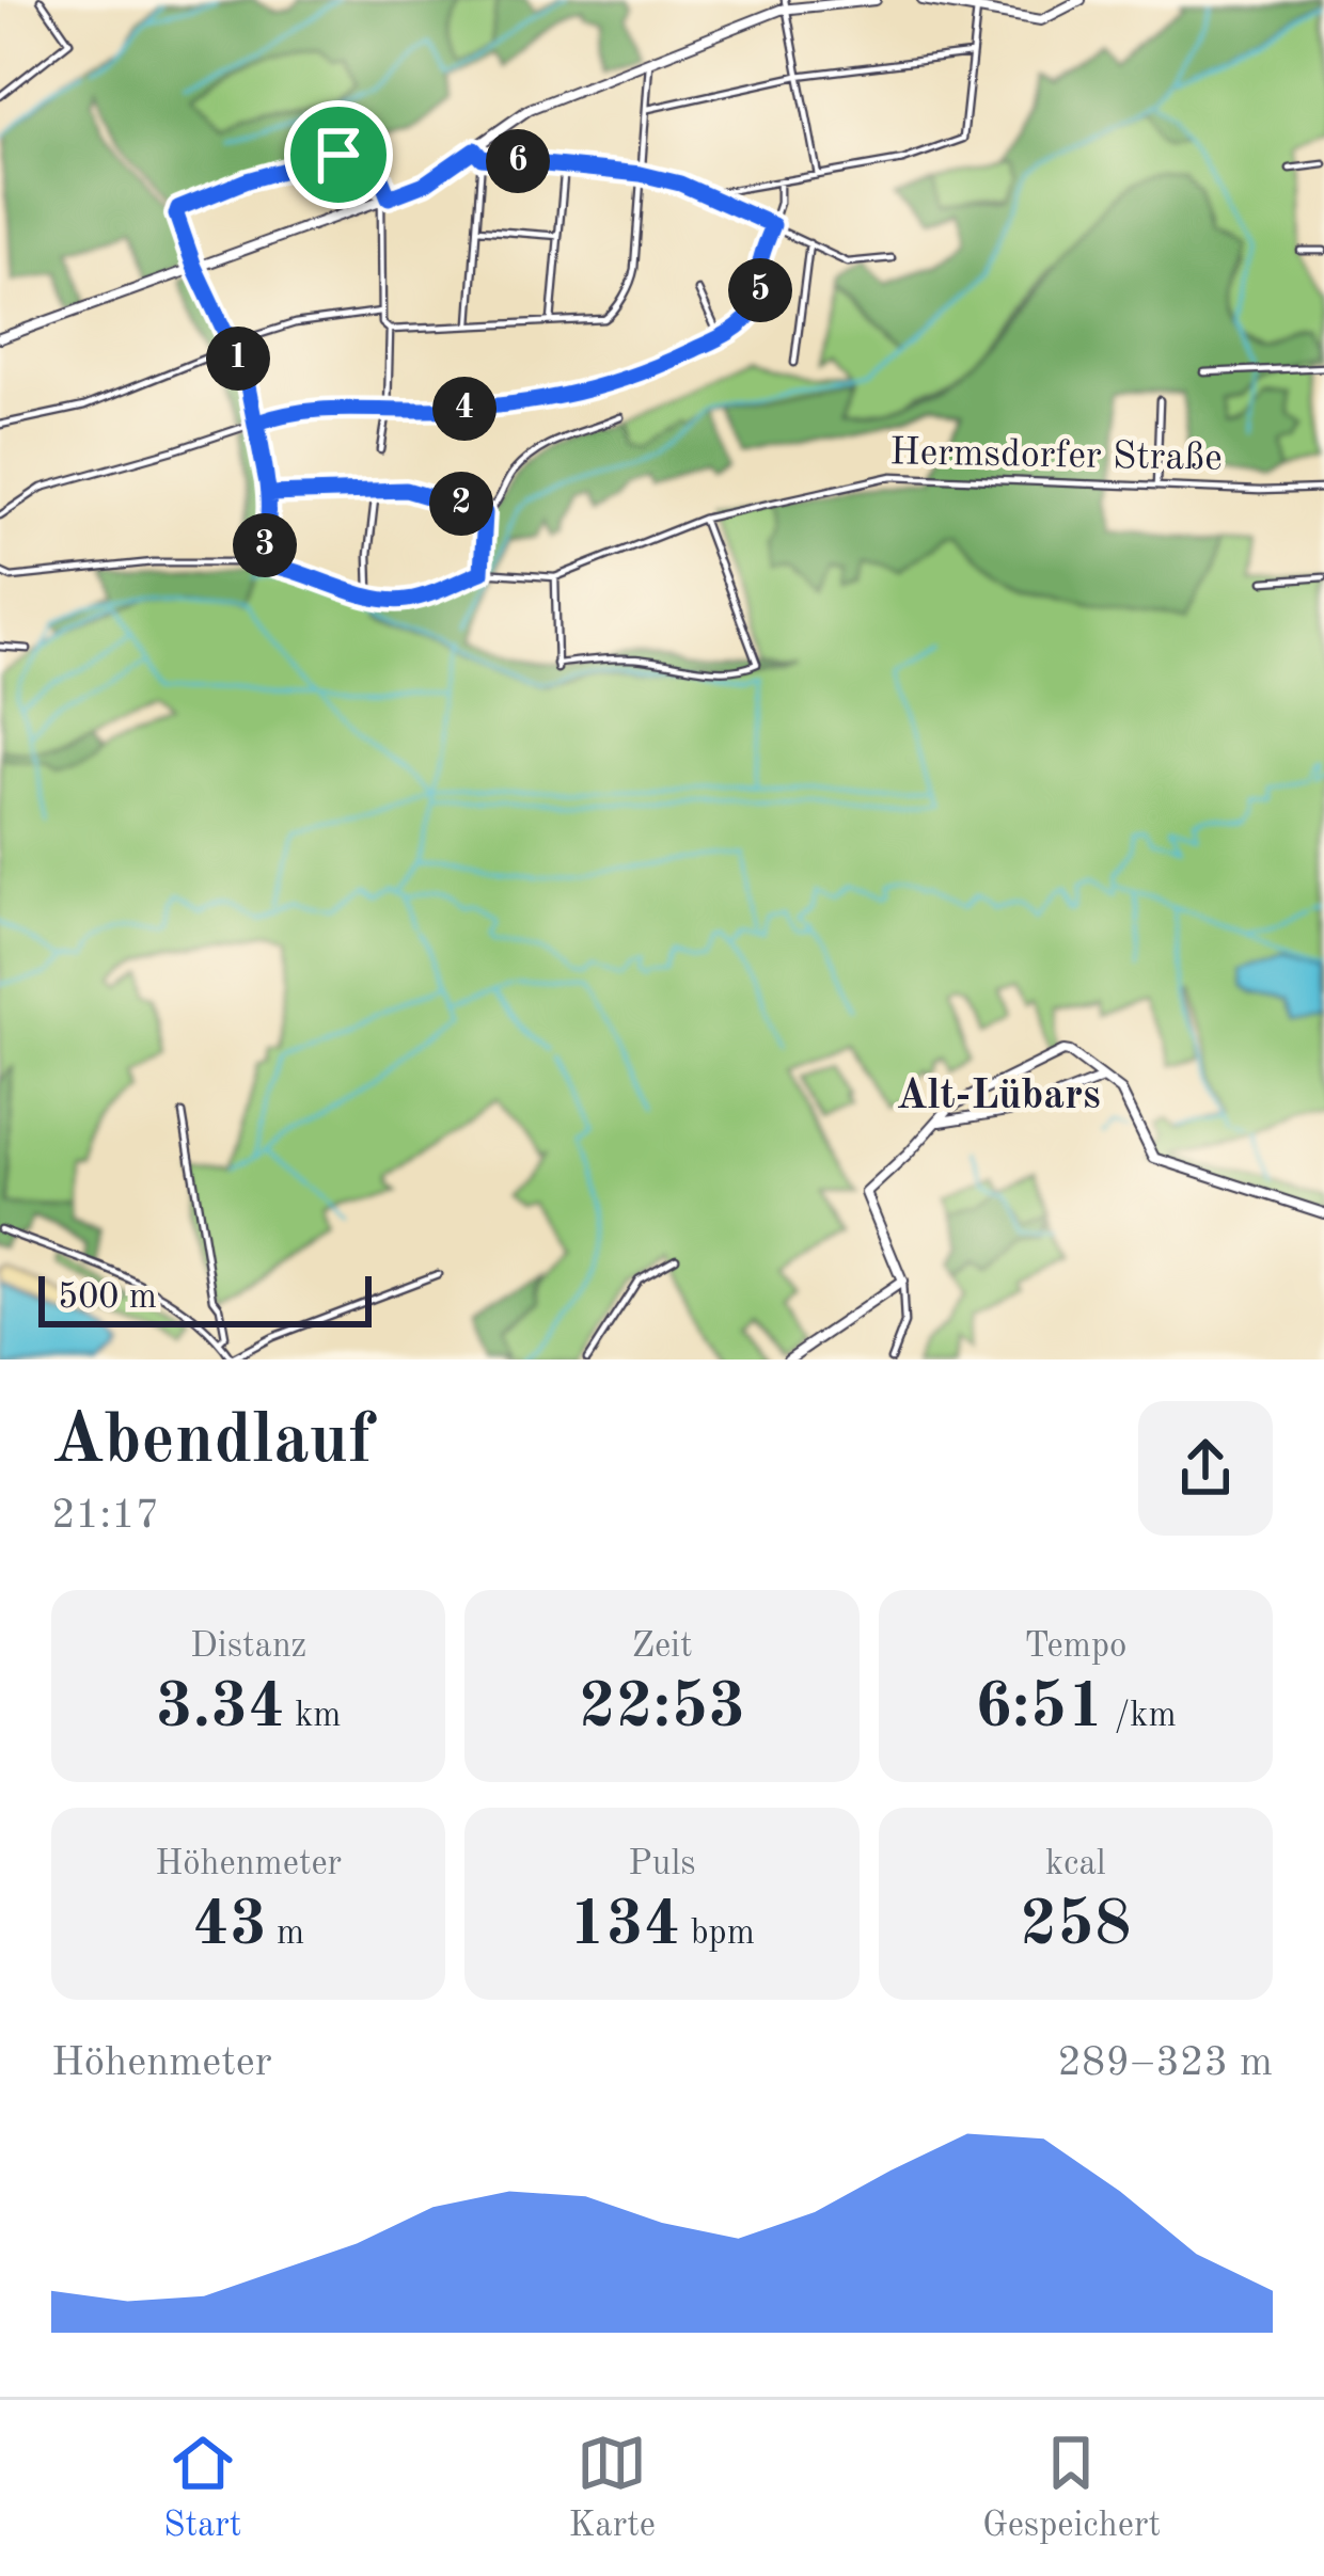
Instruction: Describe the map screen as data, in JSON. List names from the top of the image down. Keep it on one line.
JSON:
{"streets":{"street":["Hermsdorfer Straße"]},"districts":["Alt-Lübars"],"scale_bar":"500 m","page":{"pins":["6","5","1","4","2","3"],"scale":"500 m","heading":["Abendlauf","21:17"],"stats":[["Distanz","3.34 km"],["Zeit","22:53"],["Tempo","6:51 /km"],["Höhenmeter","43 m"],["Puls","134 bpm"],["kcal","258"]],"chart":["Höhenmeter","289–323 m"],"tabs":["Start","Karte","Gespeichert"]}}
